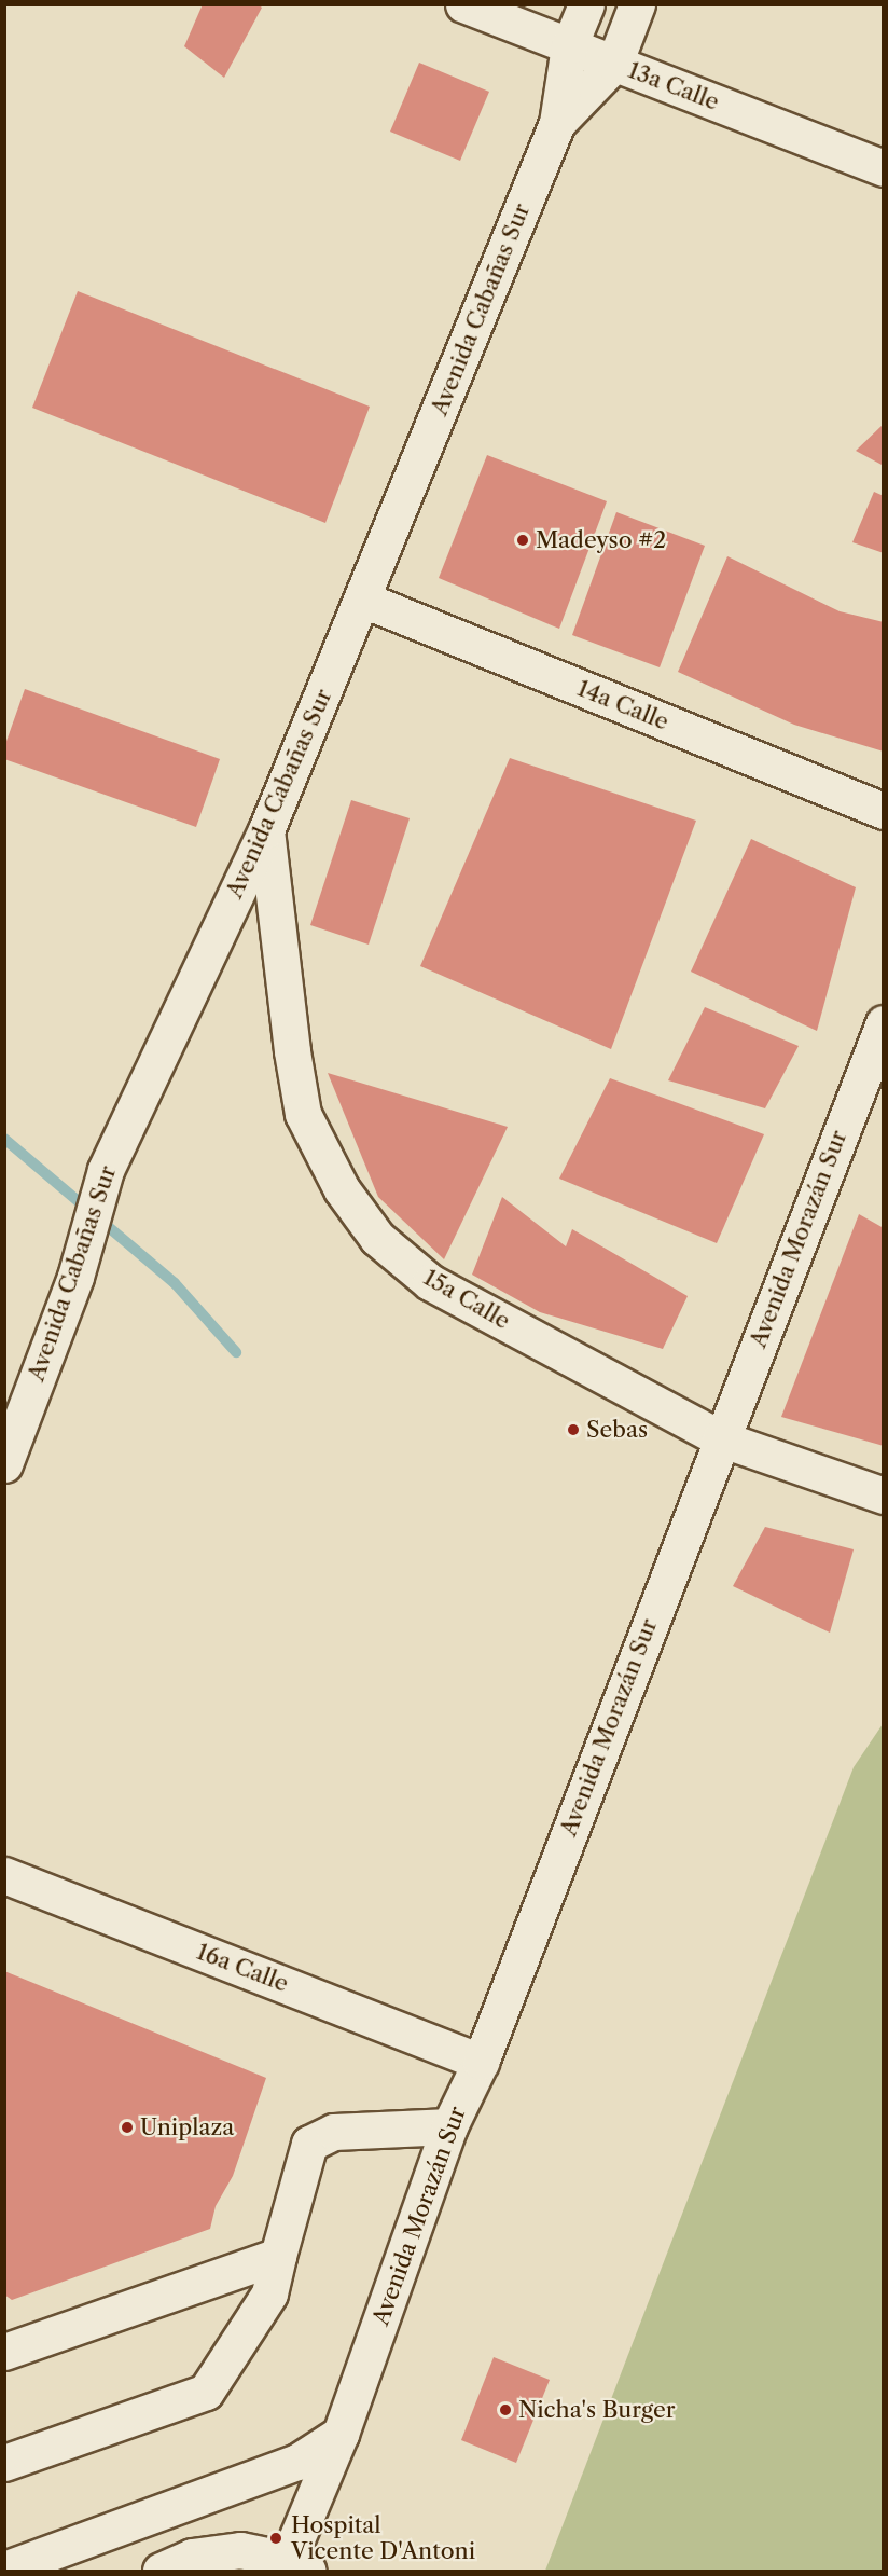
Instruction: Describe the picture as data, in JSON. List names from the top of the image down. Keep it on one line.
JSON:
{"streets":{"street":["13a Calle","Avenida Cabañas Sur","14a Calle","Avenida Morazán Sur","15a Calle","16a Calle"]},"crossings":[["13a Calle","Avenida Cabañas Sur"],["Avenida Cabañas Sur","14a Calle"],["Avenida Cabañas Sur","15a Calle"],["Avenida Morazán Sur","15a Calle"],["Avenida Morazán Sur","16a Calle"]],"places":["Madeyso #2","Sebas","Uniplaza","Nicha's Burger","Hospital Vicente D'Antoni"]}
